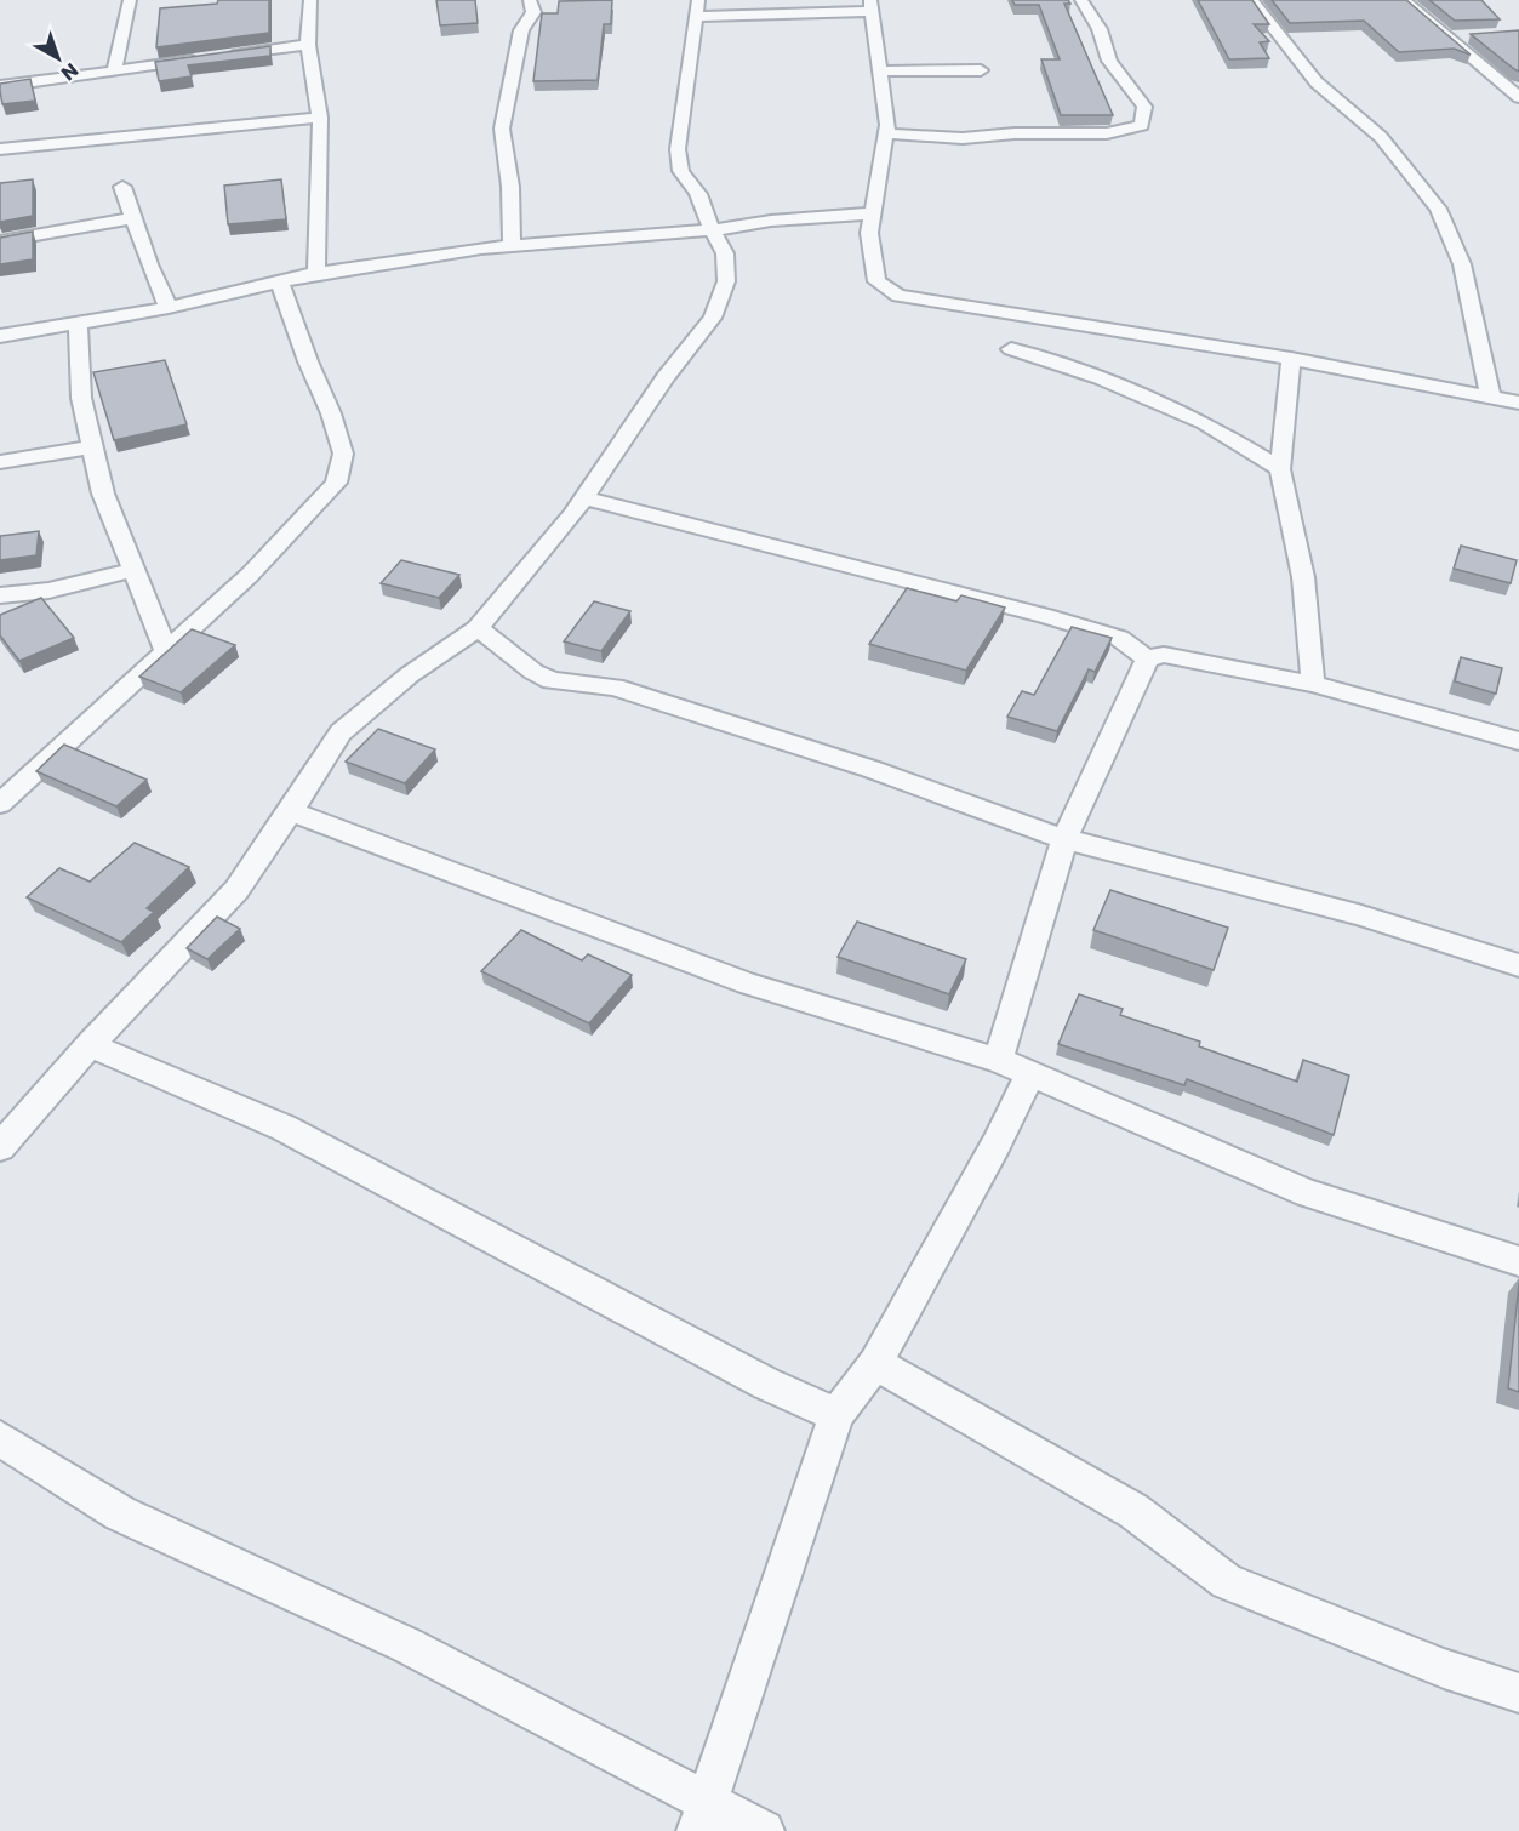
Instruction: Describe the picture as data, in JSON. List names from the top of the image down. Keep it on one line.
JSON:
{"north":"bottom right"}
